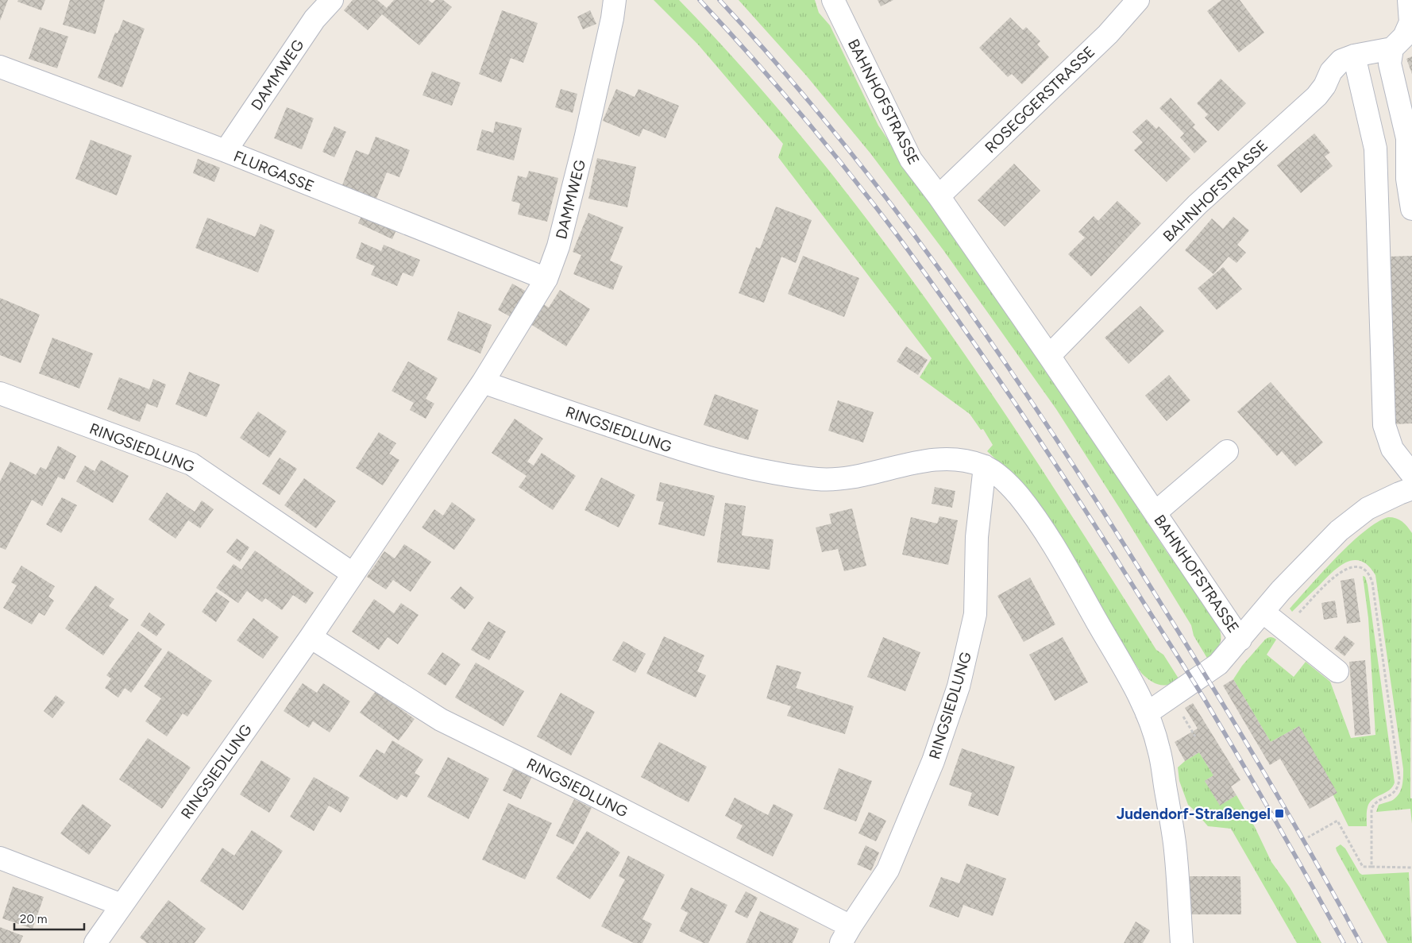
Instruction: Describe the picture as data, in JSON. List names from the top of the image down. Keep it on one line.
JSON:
{"streets":{"street":["DAMMWEG","ROSEGGERSTRASSE","BAHNHOFSTRASSE","FLURGASSE","RINGSIEDLUNG"]},"crossings":[["DAMMWEG","FLURGASSE"],["DAMMWEG","RINGSIEDLUNG"],["ROSEGGERSTRASSE","BAHNHOFSTRASSE"]],"places":{"transit":["Judendorf-Straßengel"]},"scale_bar":"20 m"}
